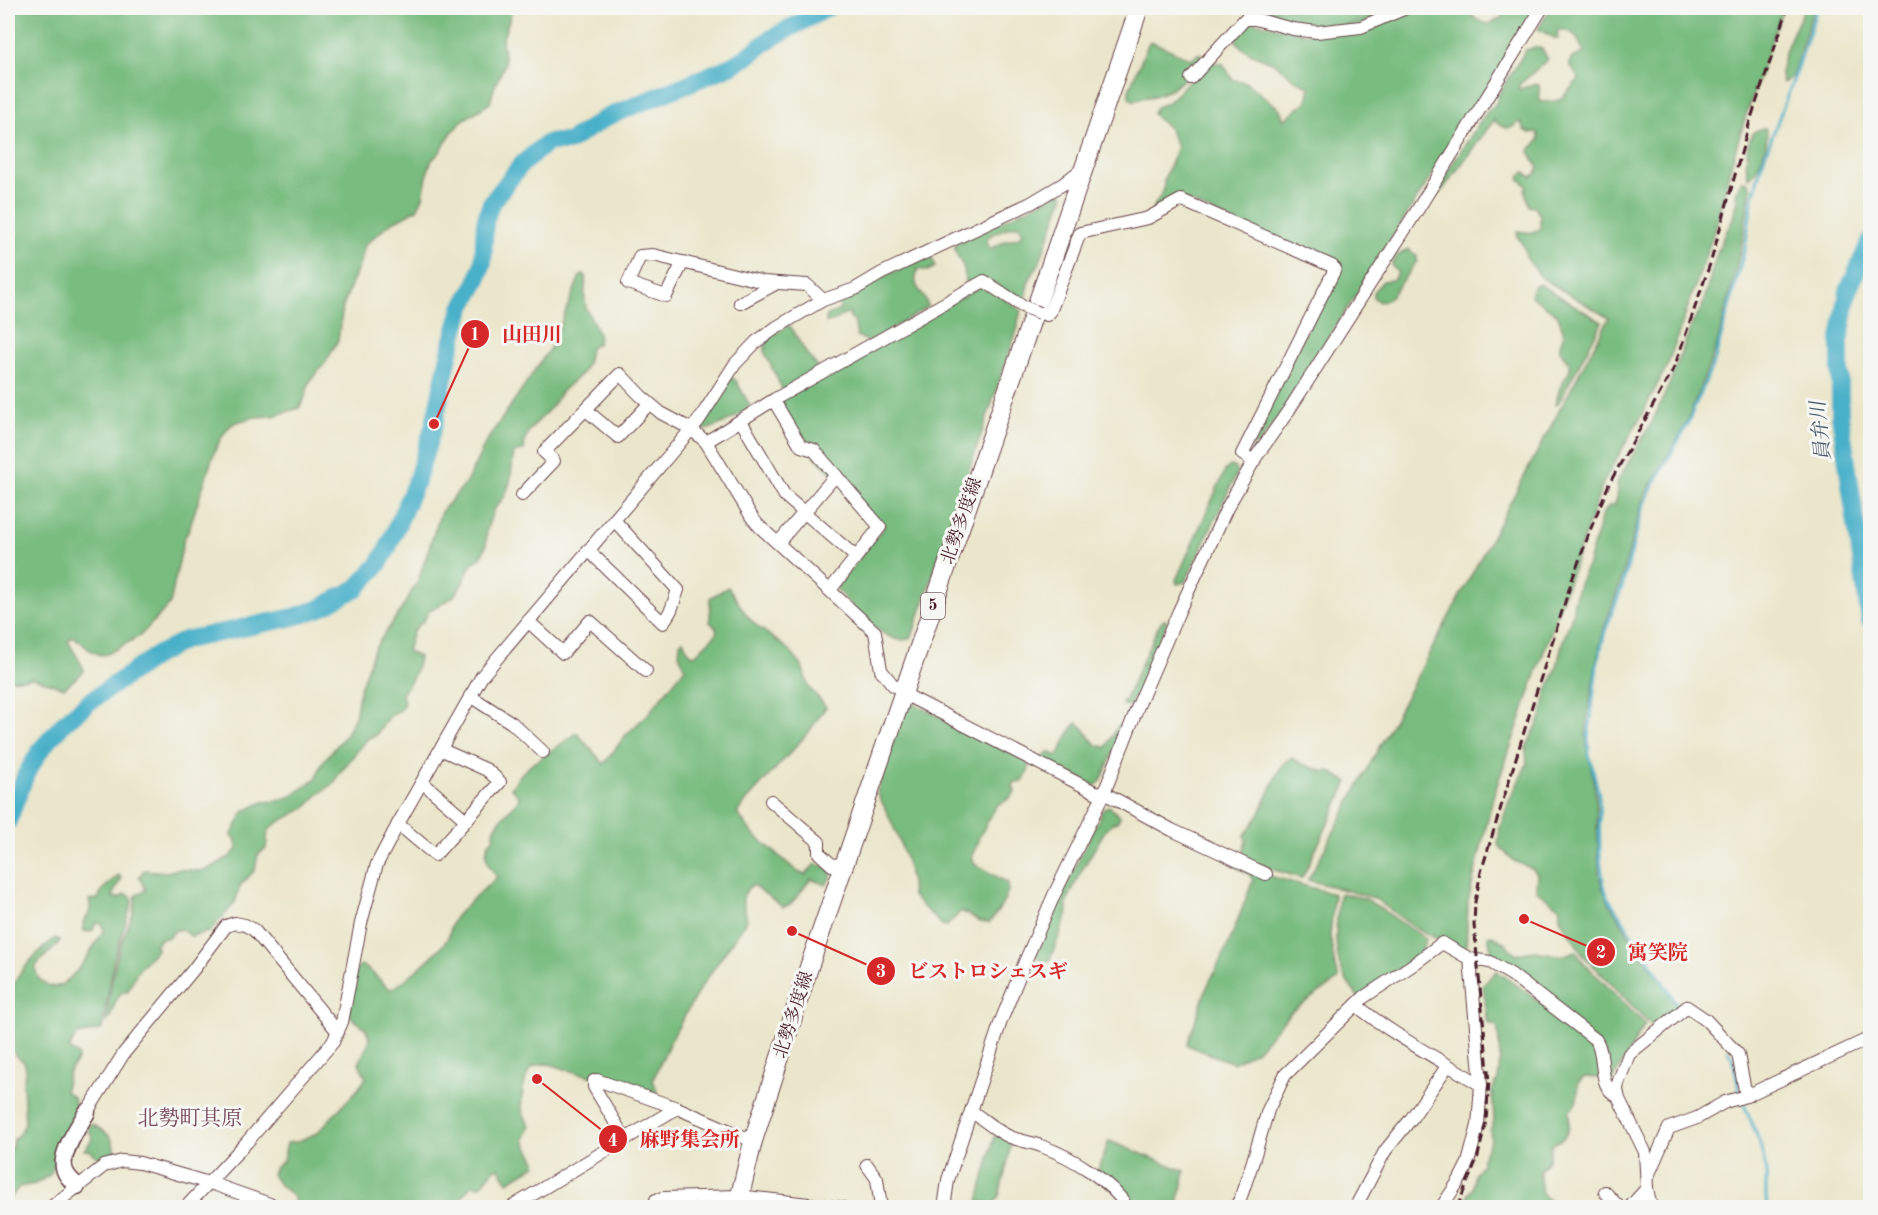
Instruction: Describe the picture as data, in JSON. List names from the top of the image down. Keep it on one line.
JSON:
{"streets":{"main road":["北勢多度線","5"]},"districts":["北勢町其原"],"water":["員弁川"],"places":["山田川","寓笑院","ビストロシェスギ","麻野集会所"]}
